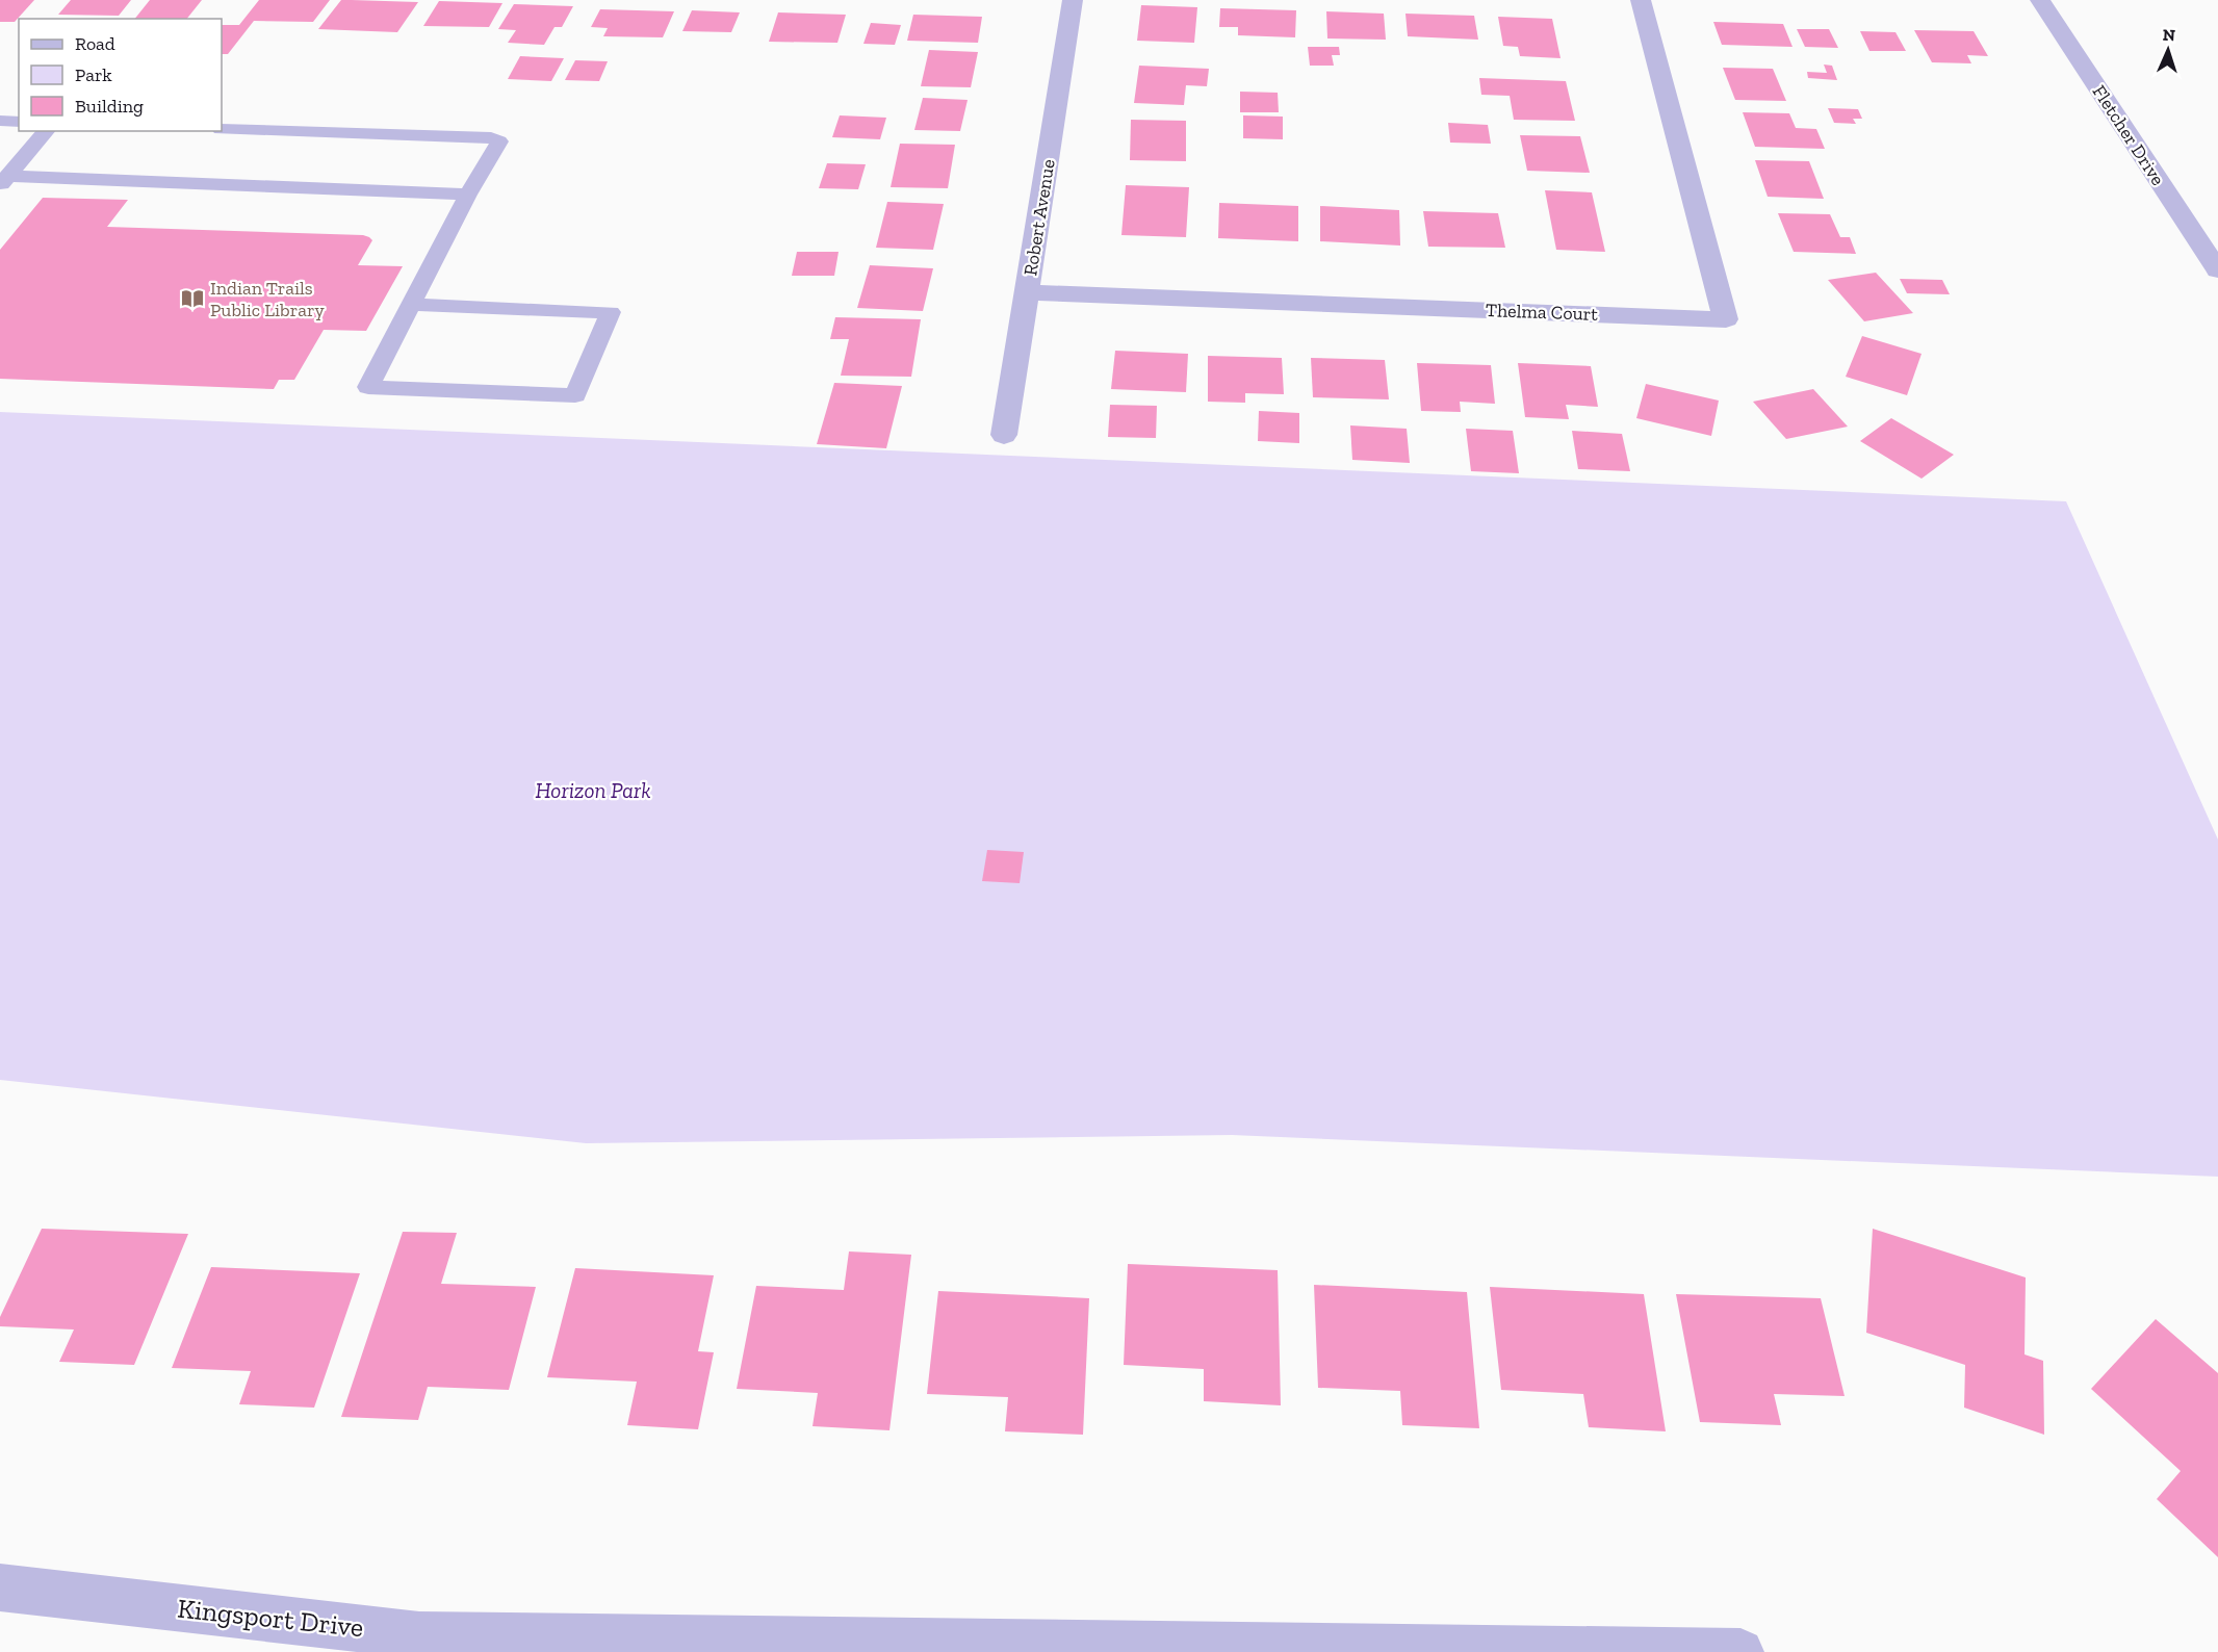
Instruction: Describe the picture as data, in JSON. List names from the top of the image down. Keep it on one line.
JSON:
{"streets":{"street":["Fletcher Drive","Robert Avenue","Thelma Court","Kingsport Drive"]},"crossings":[["Robert Avenue","Thelma Court"]],"parks":["Horizon Park"],"places":{"library":["Indian Trails Public Library"]},"legend":["Road","Park","Building"],"north":"top"}
